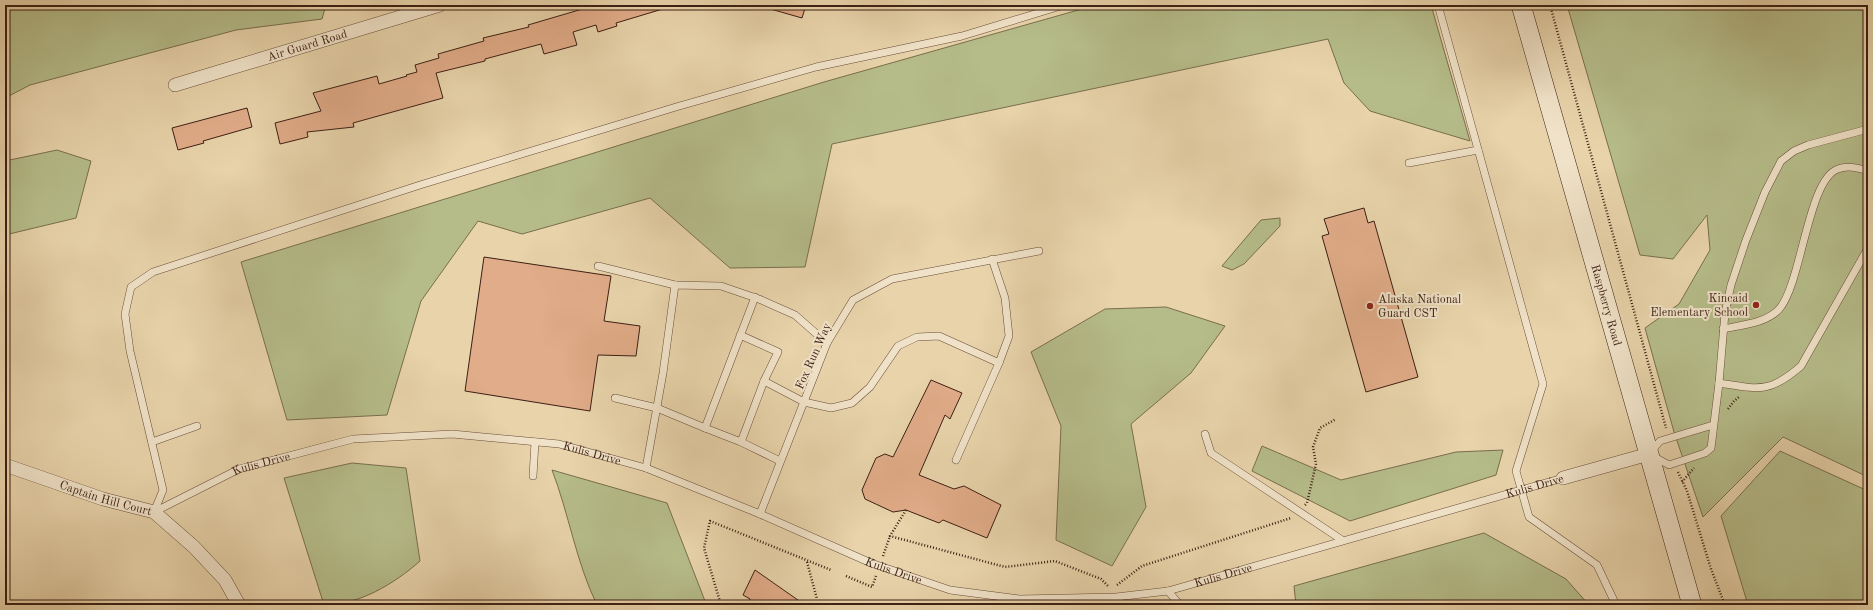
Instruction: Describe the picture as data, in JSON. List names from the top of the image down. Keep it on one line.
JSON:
{"streets":{"main road":["Raspberry Road"],"street":["Air Guard Road","Kulis Drive","Captain Hill Court"],"lane":["Fox Run Way"]},"crossings":[["Raspberry Road","Kulis Drive"],["Fox Run Way","Kulis Drive"],["Kulis Drive","Captain Hill Court"]],"places":["Kincaid Elementary School","Alaska National Guard CST"]}
